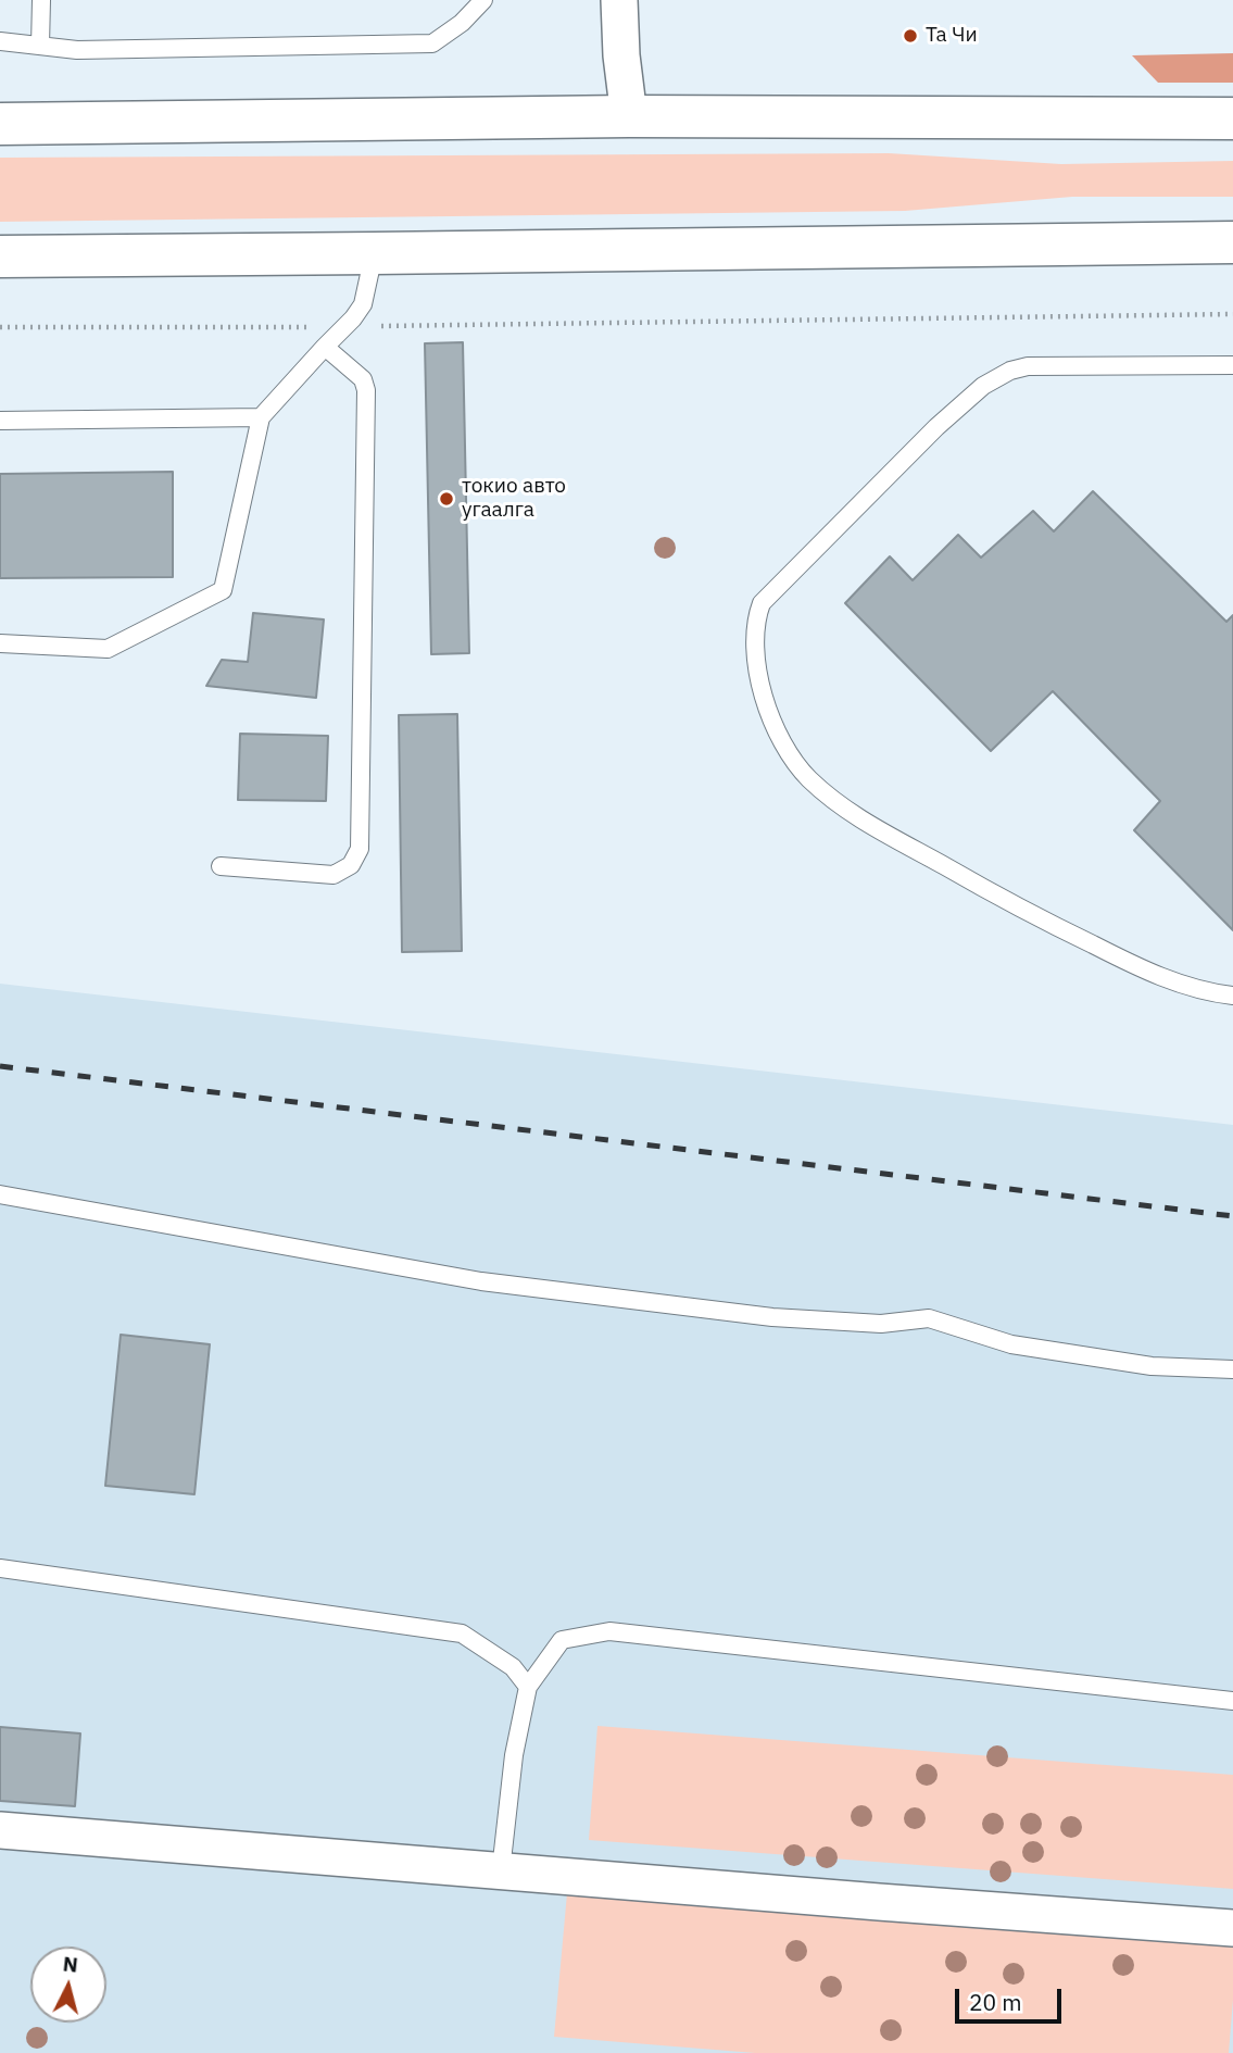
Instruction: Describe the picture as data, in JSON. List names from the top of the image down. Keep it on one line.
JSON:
{"places":["Та Чи","токио авто угаалга"],"scale_bar":"20 m","north":"top"}
